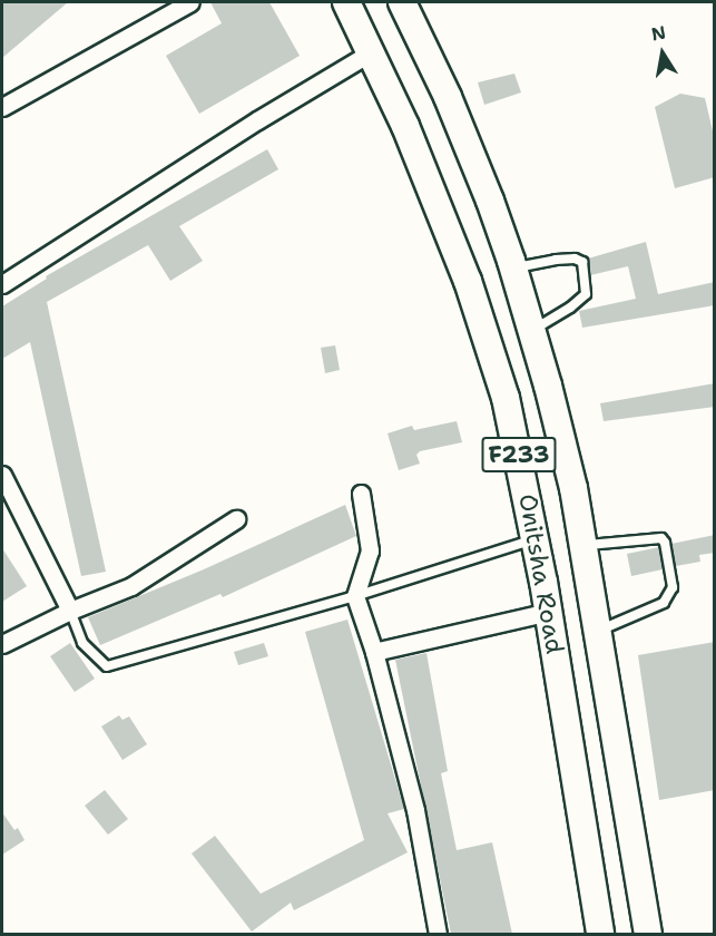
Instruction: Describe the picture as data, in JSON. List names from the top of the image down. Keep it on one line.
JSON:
{"streets":{"main road":["F233","Onitsha Road"]},"north":"top"}
